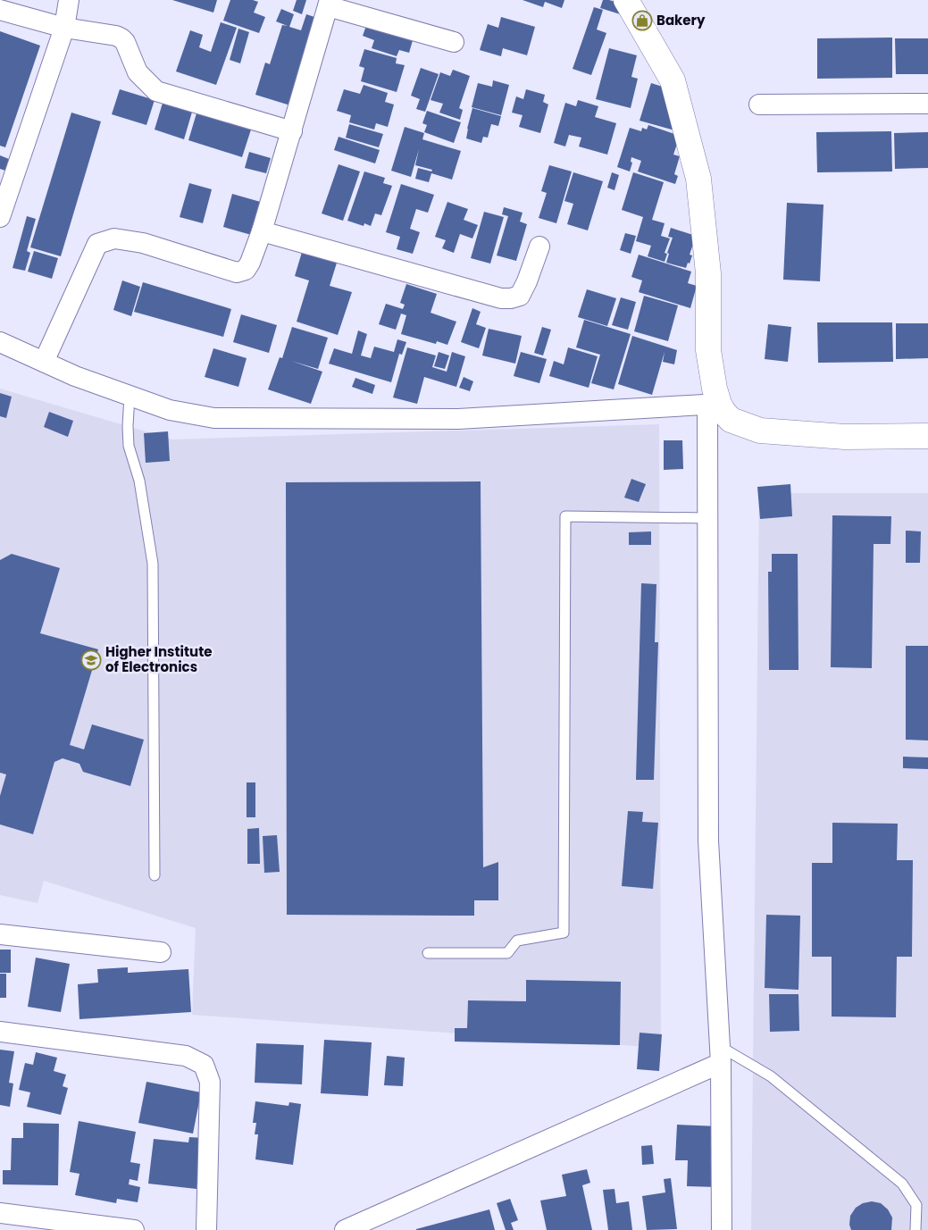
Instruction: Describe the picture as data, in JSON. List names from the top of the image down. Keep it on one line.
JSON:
{"places":{"shop":["Bakery"],"school or university":["Higher Institute of Electronics"]}}
